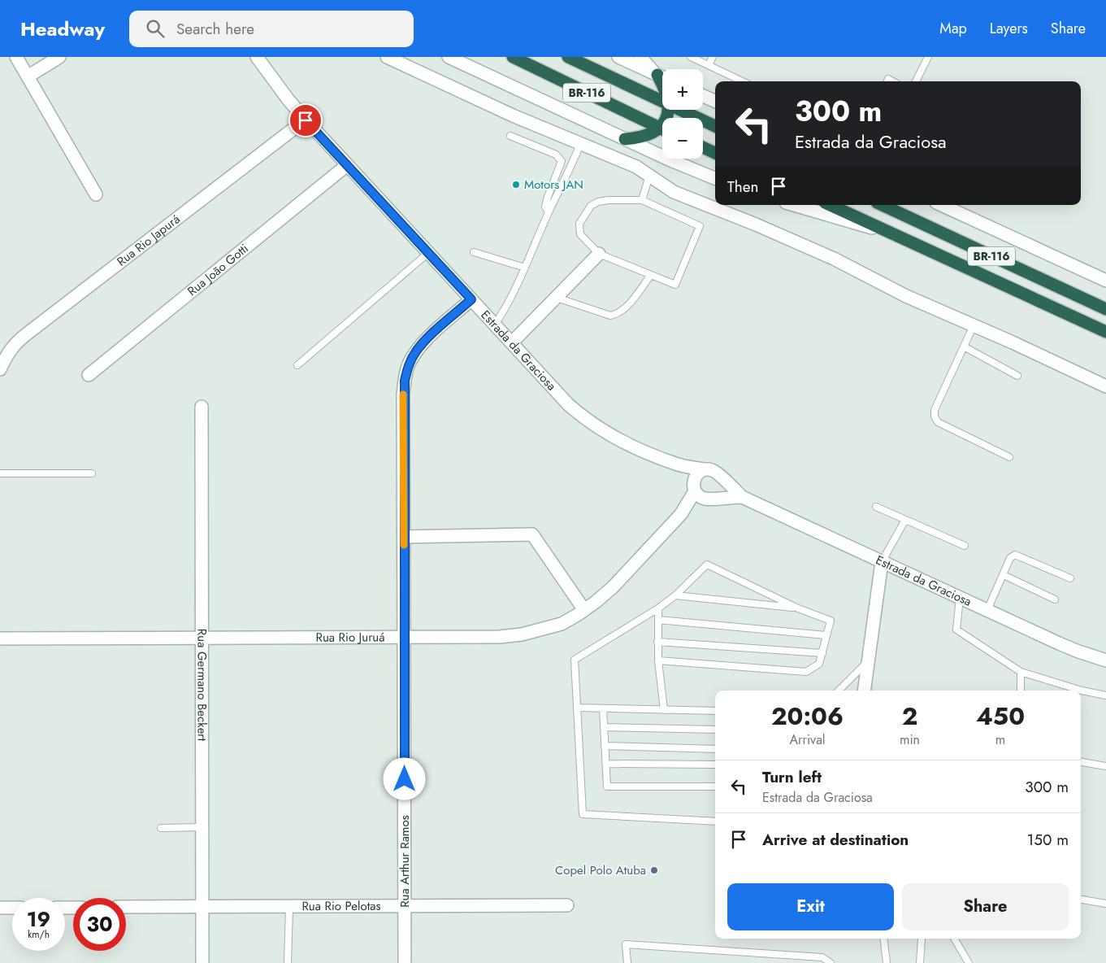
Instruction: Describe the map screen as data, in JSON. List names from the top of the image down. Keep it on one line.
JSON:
{"streets":{"highway":["BR-116"],"street":["Rua Rio Japurá","Rua João Gotti","Estrada da Graciosa","Rua Rio Juruá","Rua Germano Beckert","Rua Arthur Ramos","Rua Rio Pelotas"]},"crossings":[["Rua Rio Japurá","Estrada da Graciosa"],["Rua João Gotti","Estrada da Graciosa"],["Estrada da Graciosa","Rua Rio Juruá"],["Estrada da Graciosa","Rua Arthur Ramos"],["Rua Rio Juruá","Rua Germano Beckert"],["Rua Rio Juruá","Rua Arthur Ramos"],["Rua Germano Beckert","Rua Rio Pelotas"],["Rua Arthur Ramos","Rua Rio Pelotas"]],"places":["Motors JAN","Copel Polo Atuba"],"page":{"header":"Headway","search":"Search here","nav":["Map","Layers","Share"],"map_buttons":["+","−"],"turn":["300 m","Estrada da Graciosa"],"then":"Then","eta":["20:06","Arrival","2","min","450","m"],"list":[{"name":"Turn left","note":"Estrada da Graciosa","value":"300 m"},{"name":"Arrive at destination","value":"150 m"}],"buttons":["Exit","Share"],"speed":"19 km/h","limit":"30"}}
